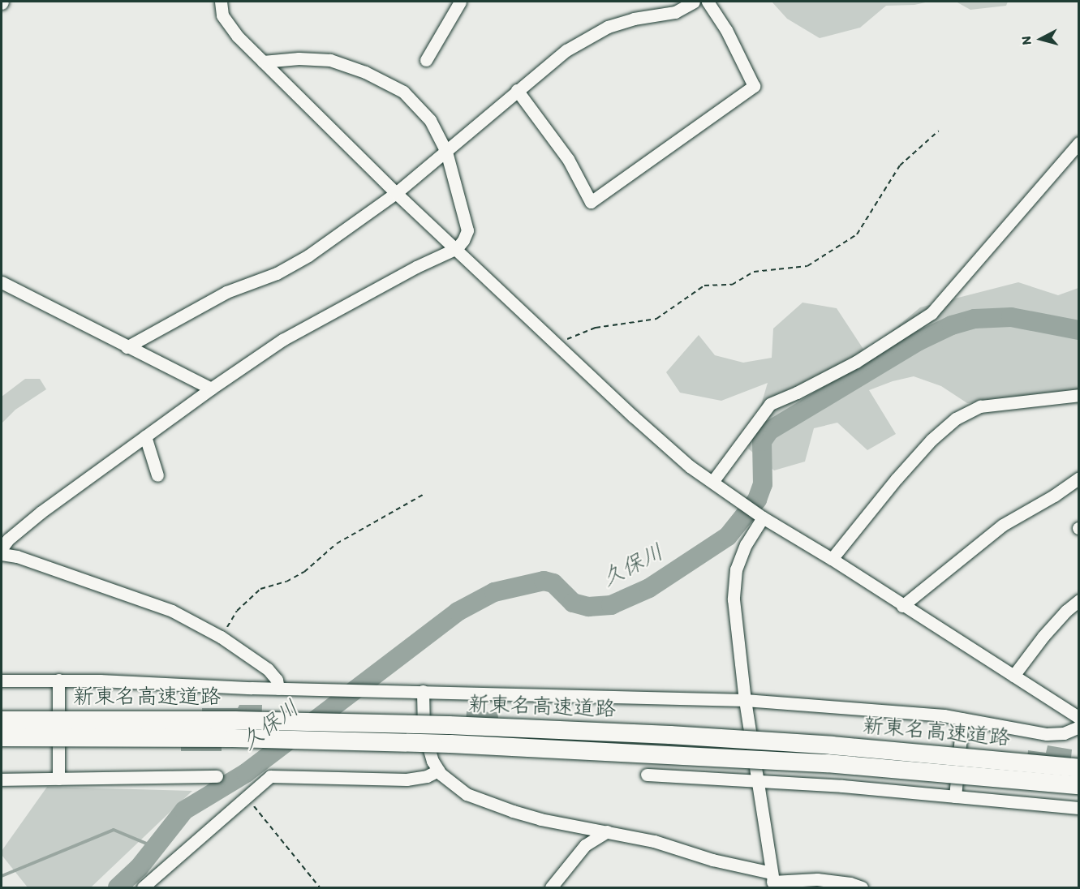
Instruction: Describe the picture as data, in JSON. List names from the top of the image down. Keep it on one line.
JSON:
{"streets":{"highway":["新東名高速道路"]},"water":["久保川"],"north":"left"}
